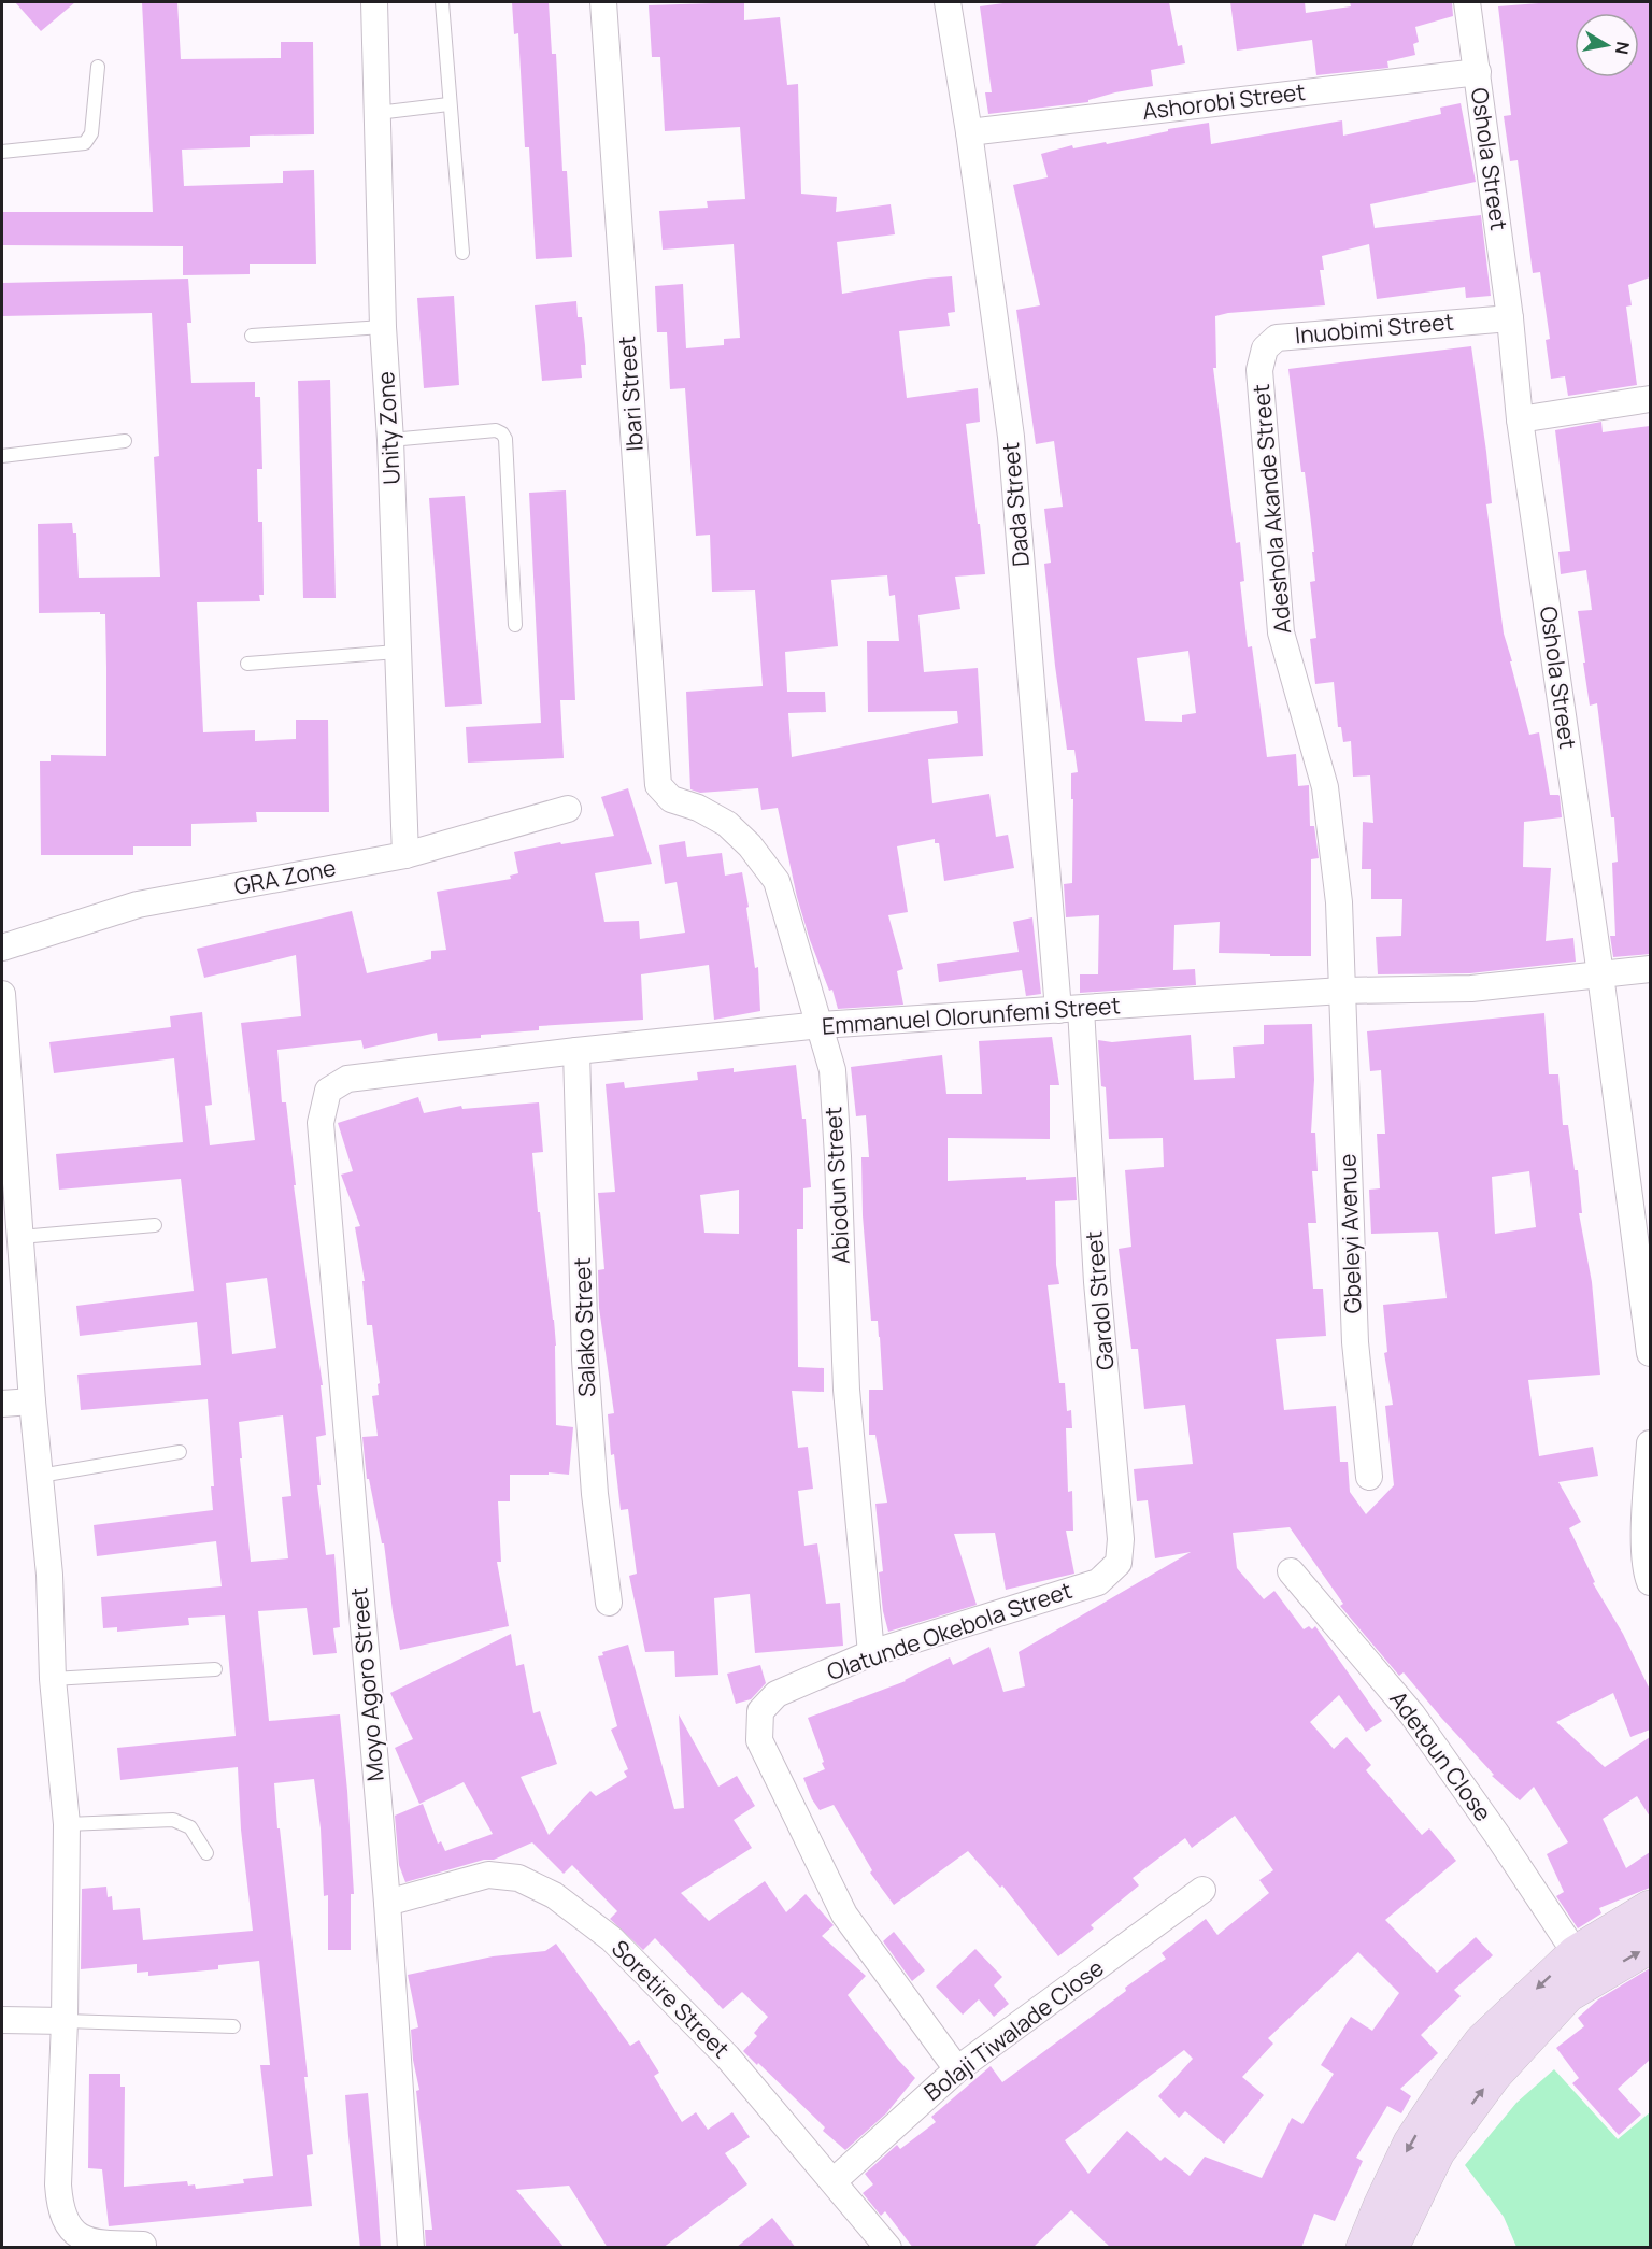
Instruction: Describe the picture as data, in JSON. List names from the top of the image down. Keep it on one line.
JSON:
{"streets":{"street":["Ashorobi Street","Oshola Street","Inuobimi Street","Ibari Street","Unity Zone","Dada Street","Adeshola Akande Street","GRA Zone","Emmanuel Olorunfemi Street","Abiodun Street","Gbeleyi Avenue","Gardol Street","Salako Street","Olatunde Okebola Street","Moyo Agoro Street","Adetoun Close","Soretire Street","Bolaji Tiwalade Close"]},"crossings":[["Ashorobi Street","Oshola Street"],["Ashorobi Street","Dada Street"],["Oshola Street","Inuobimi Street"],["Oshola Street","Emmanuel Olorunfemi Street"],["Inuobimi Street","Adeshola Akande Street"],["Ibari Street","Abiodun Street"],["Unity Zone","GRA Zone"],["Dada Street","Emmanuel Olorunfemi Street"],["Dada Street","Gardol Street"],["Adeshola Akande Street","Emmanuel Olorunfemi Street"],["Adeshola Akande Street","Gbeleyi Avenue"],["Emmanuel Olorunfemi Street","Abiodun Street"],["Emmanuel Olorunfemi Street","Gbeleyi Avenue"],["Emmanuel Olorunfemi Street","Gardol Street"],["Emmanuel Olorunfemi Street","Salako Street"],["Emmanuel Olorunfemi Street","Moyo Agoro Street"],["Abiodun Street","Olatunde Okebola Street"],["Gardol Street","Olatunde Okebola Street"],["Olatunde Okebola Street","Bolaji Tiwalade Close"],["Moyo Agoro Street","Soretire Street"],["Soretire Street","Bolaji Tiwalade Close"]],"north":"right"}
